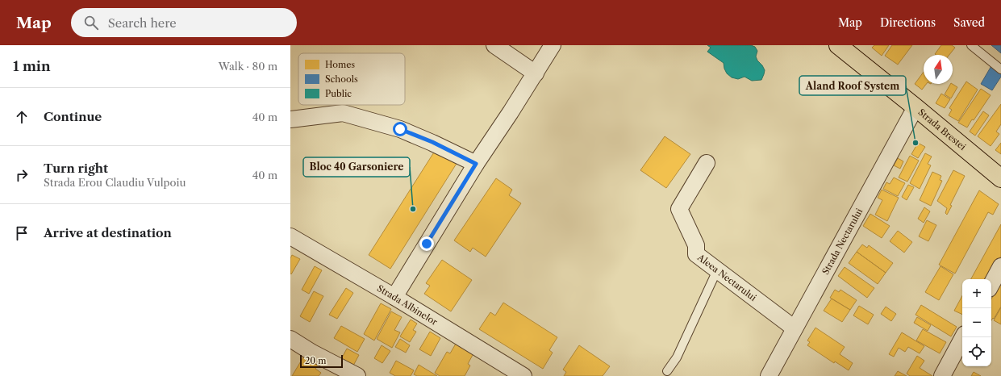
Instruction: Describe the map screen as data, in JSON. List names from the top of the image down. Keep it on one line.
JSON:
{"streets":{"main road":["Strada Brestei"],"street":["Strada Nectarului","Aleea Nectarului","Strada Albinelor"]},"crossings":[["Strada Brestei","Strada Nectarului"],["Strada Nectarului","Aleea Nectarului"]],"places":["Aland Roof System","Bloc 40 Garsoniere"],"legend":["Homes","Schools","Public"],"scale_bar":"20 m","north":"top","page":{"header":"Map","search":"Search here","nav":["Map","Directions","Saved"],"heading":["1 min","Walk · 80 m"],"list":[["Continue","40 m"],["Turn right","Strada Erou Claudiu Vulpoiu","40 m"],"Arrive at destination"],"map_buttons":["+","−"],"scale":"20 m"}}
